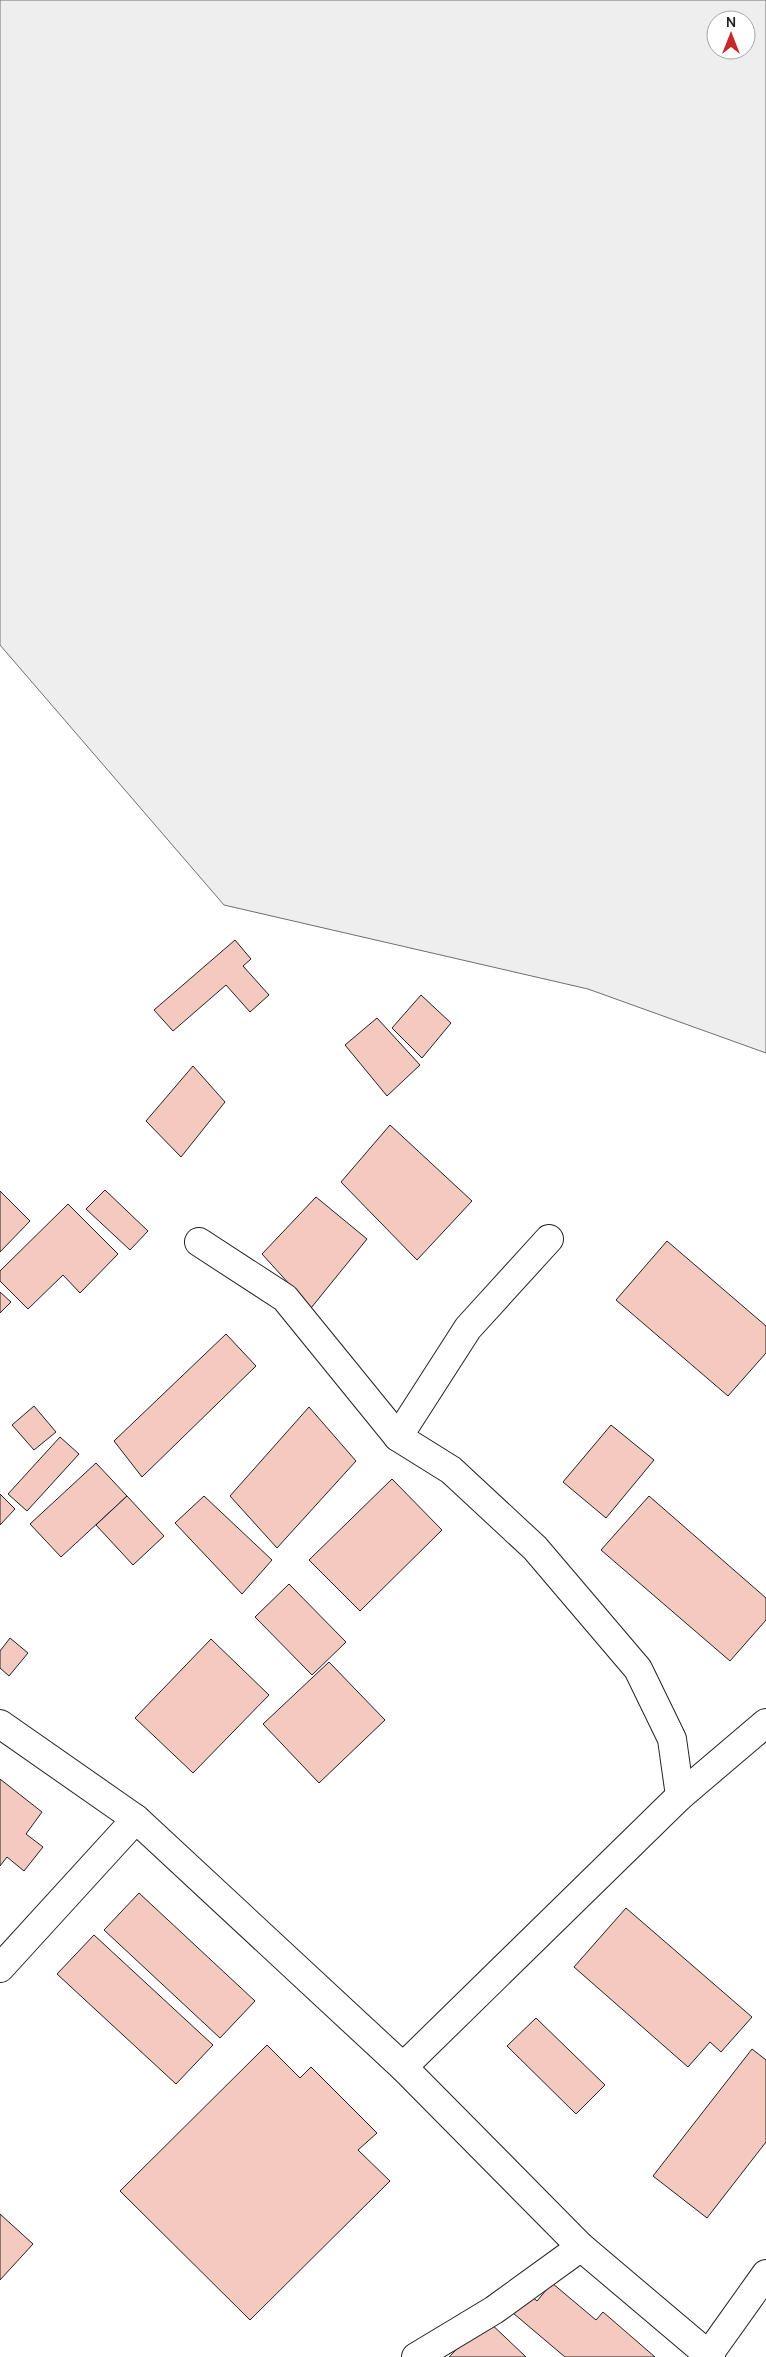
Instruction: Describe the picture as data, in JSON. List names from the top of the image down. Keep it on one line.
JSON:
{"north":"top"}
